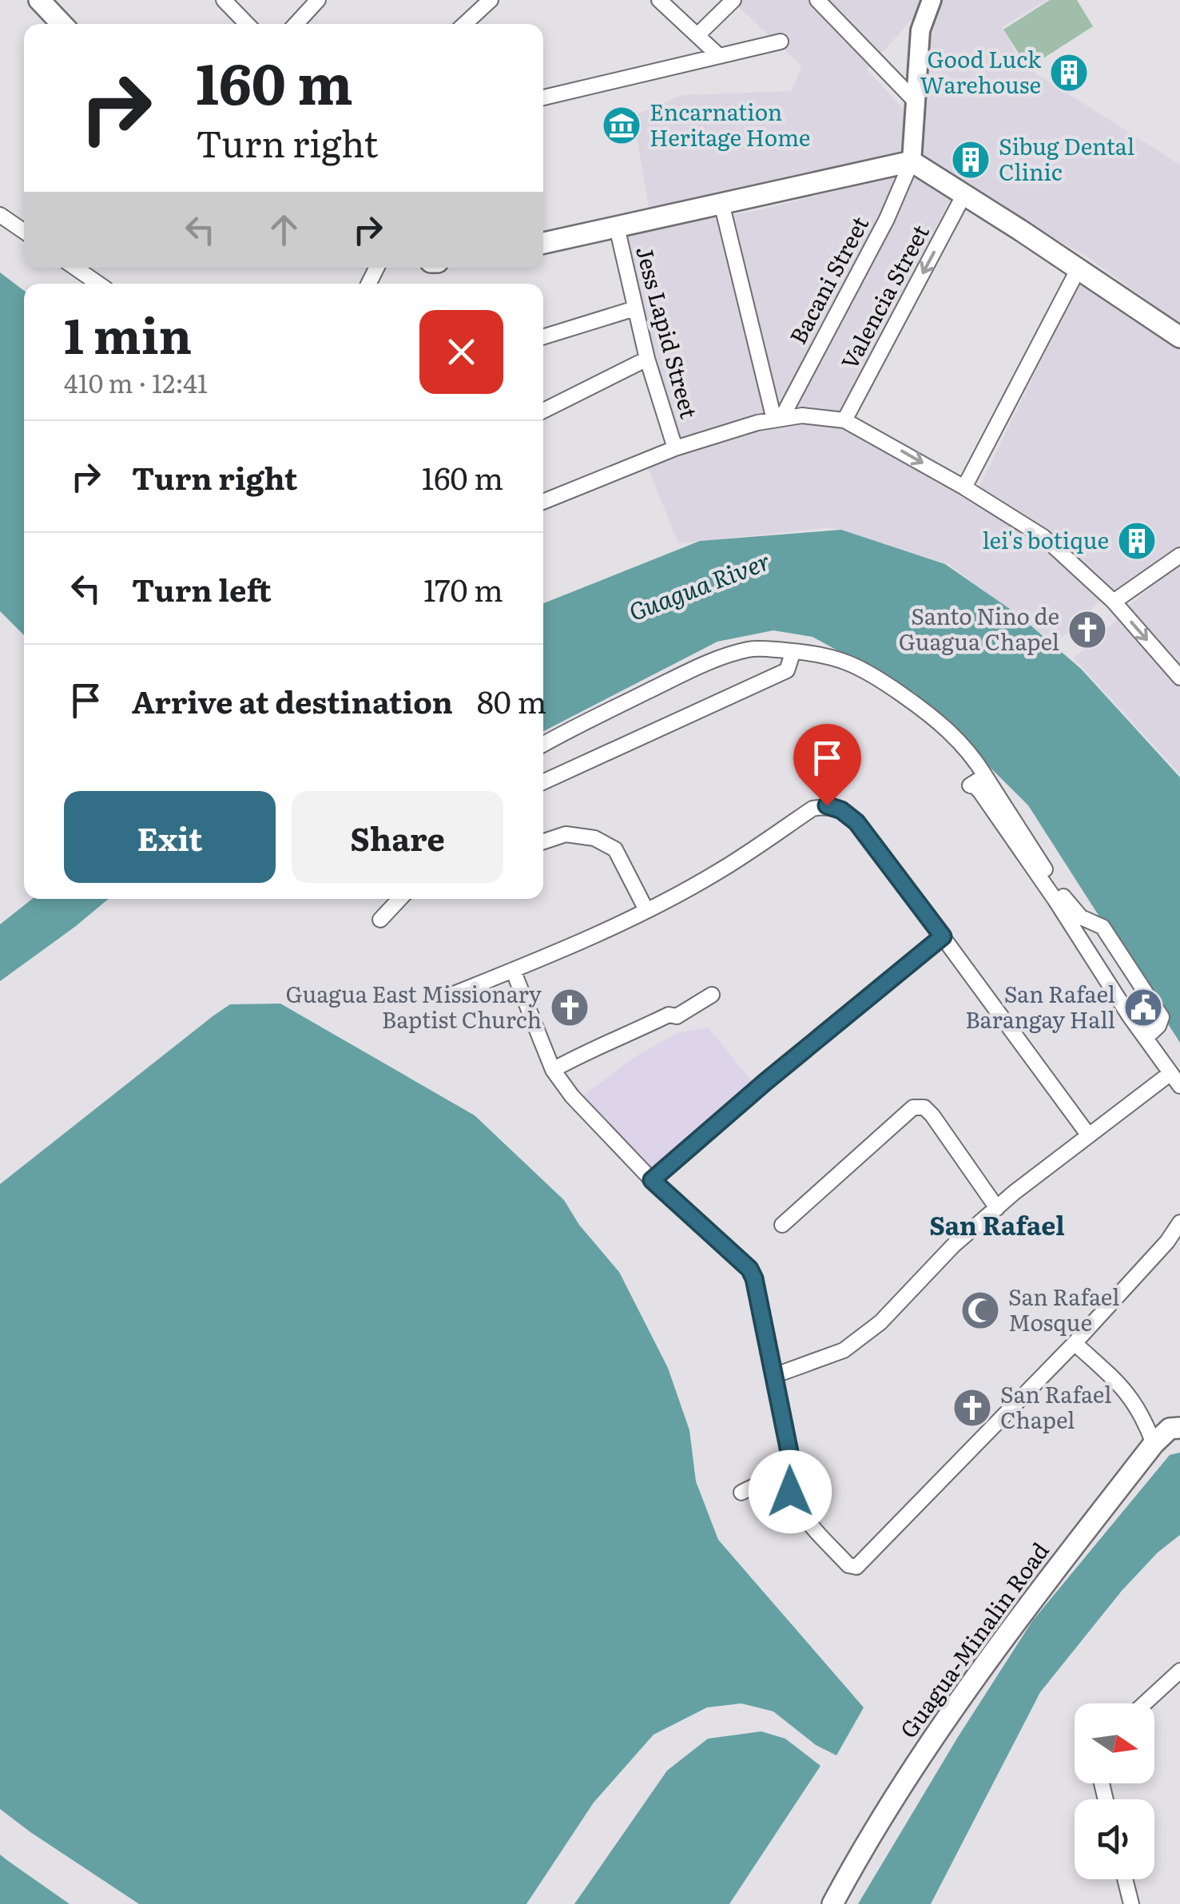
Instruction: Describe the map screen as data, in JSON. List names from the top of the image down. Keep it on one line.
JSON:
{"streets":{"main road":["Guagua-Minalin Road"],"street":["Bacani Street","Valencia Street","Jess Lapid Street"]},"one_way":["Valencia Street"],"districts":["San Rafael"],"water":["Guagua River"],"places":{"building":["Good Luck Warehouse","Sibug Dental Clinic","lei's botique"],"museum":["Encarnation Heritage Home"],"church":["Santo Nino de Guagua Chapel","Guagua East Missionary Baptist Church","San Rafael Chapel"],"public building":["San Rafael Barangay Hall"],"mosque":["San Rafael Mosque"]},"north":"right","page":{"turn":["160 m","Turn right"],"heading":["1 min","410 m · 12:41"],"list":[{"name":"Turn right","value":"160 m"},{"name":"Turn left","value":"170 m"},{"name":"Arrive at destination","value":"80 m"}],"buttons":["Exit","Share"]}}
